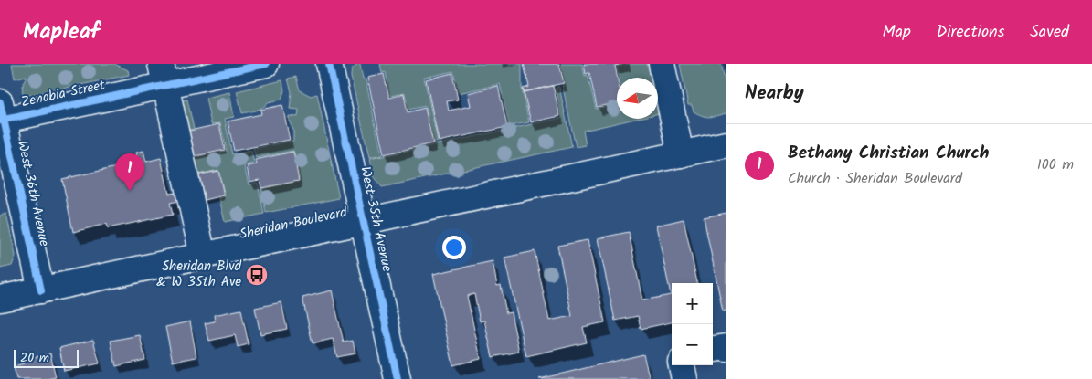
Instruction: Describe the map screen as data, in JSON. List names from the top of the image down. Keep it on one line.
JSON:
{"streets":{"street":["Zenobia Street","West 36th Avenue","West 35th Avenue","Sheridan Boulevard"]},"crossings":[["Zenobia Street","West 36th Avenue"],["West 36th Avenue","Sheridan Boulevard"],["West 35th Avenue","Sheridan Boulevard"]],"places":{"bus stop":["Sheridan Blvd & W 35th Ave"]},"scale_bar":"20 m","north":"left","page":{"header":"Mapleaf","nav":["Map","Directions","Saved"],"heading":"Nearby","list":[{"mark":"1","name":"Bethany Christian Church","note":"Church · Sheridan Boulevard","value":"100 m"}],"pins":"1","map_buttons":["+","−"],"scale":"20 m"}}
